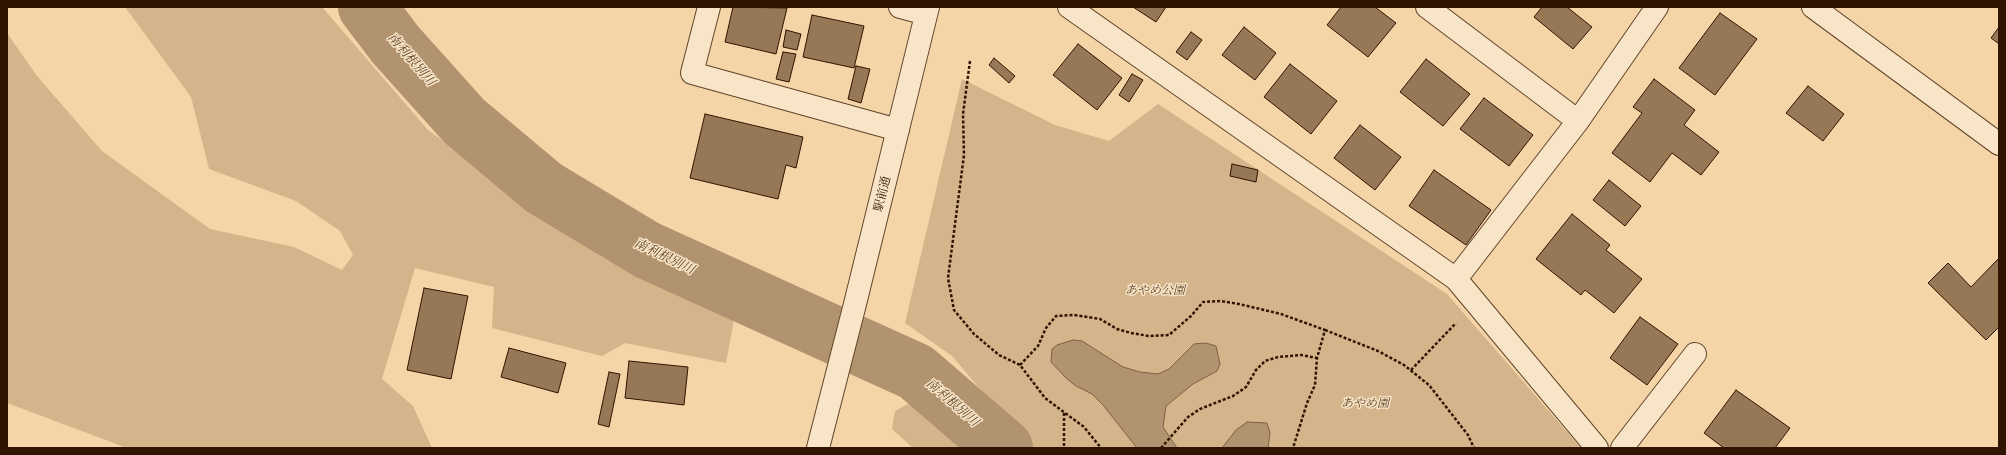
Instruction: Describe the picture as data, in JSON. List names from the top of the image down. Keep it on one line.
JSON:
{"streets":{"street":["駅前通"]},"water":["南利根別川"],"parks":["あやめ公園","あやめ園"]}
